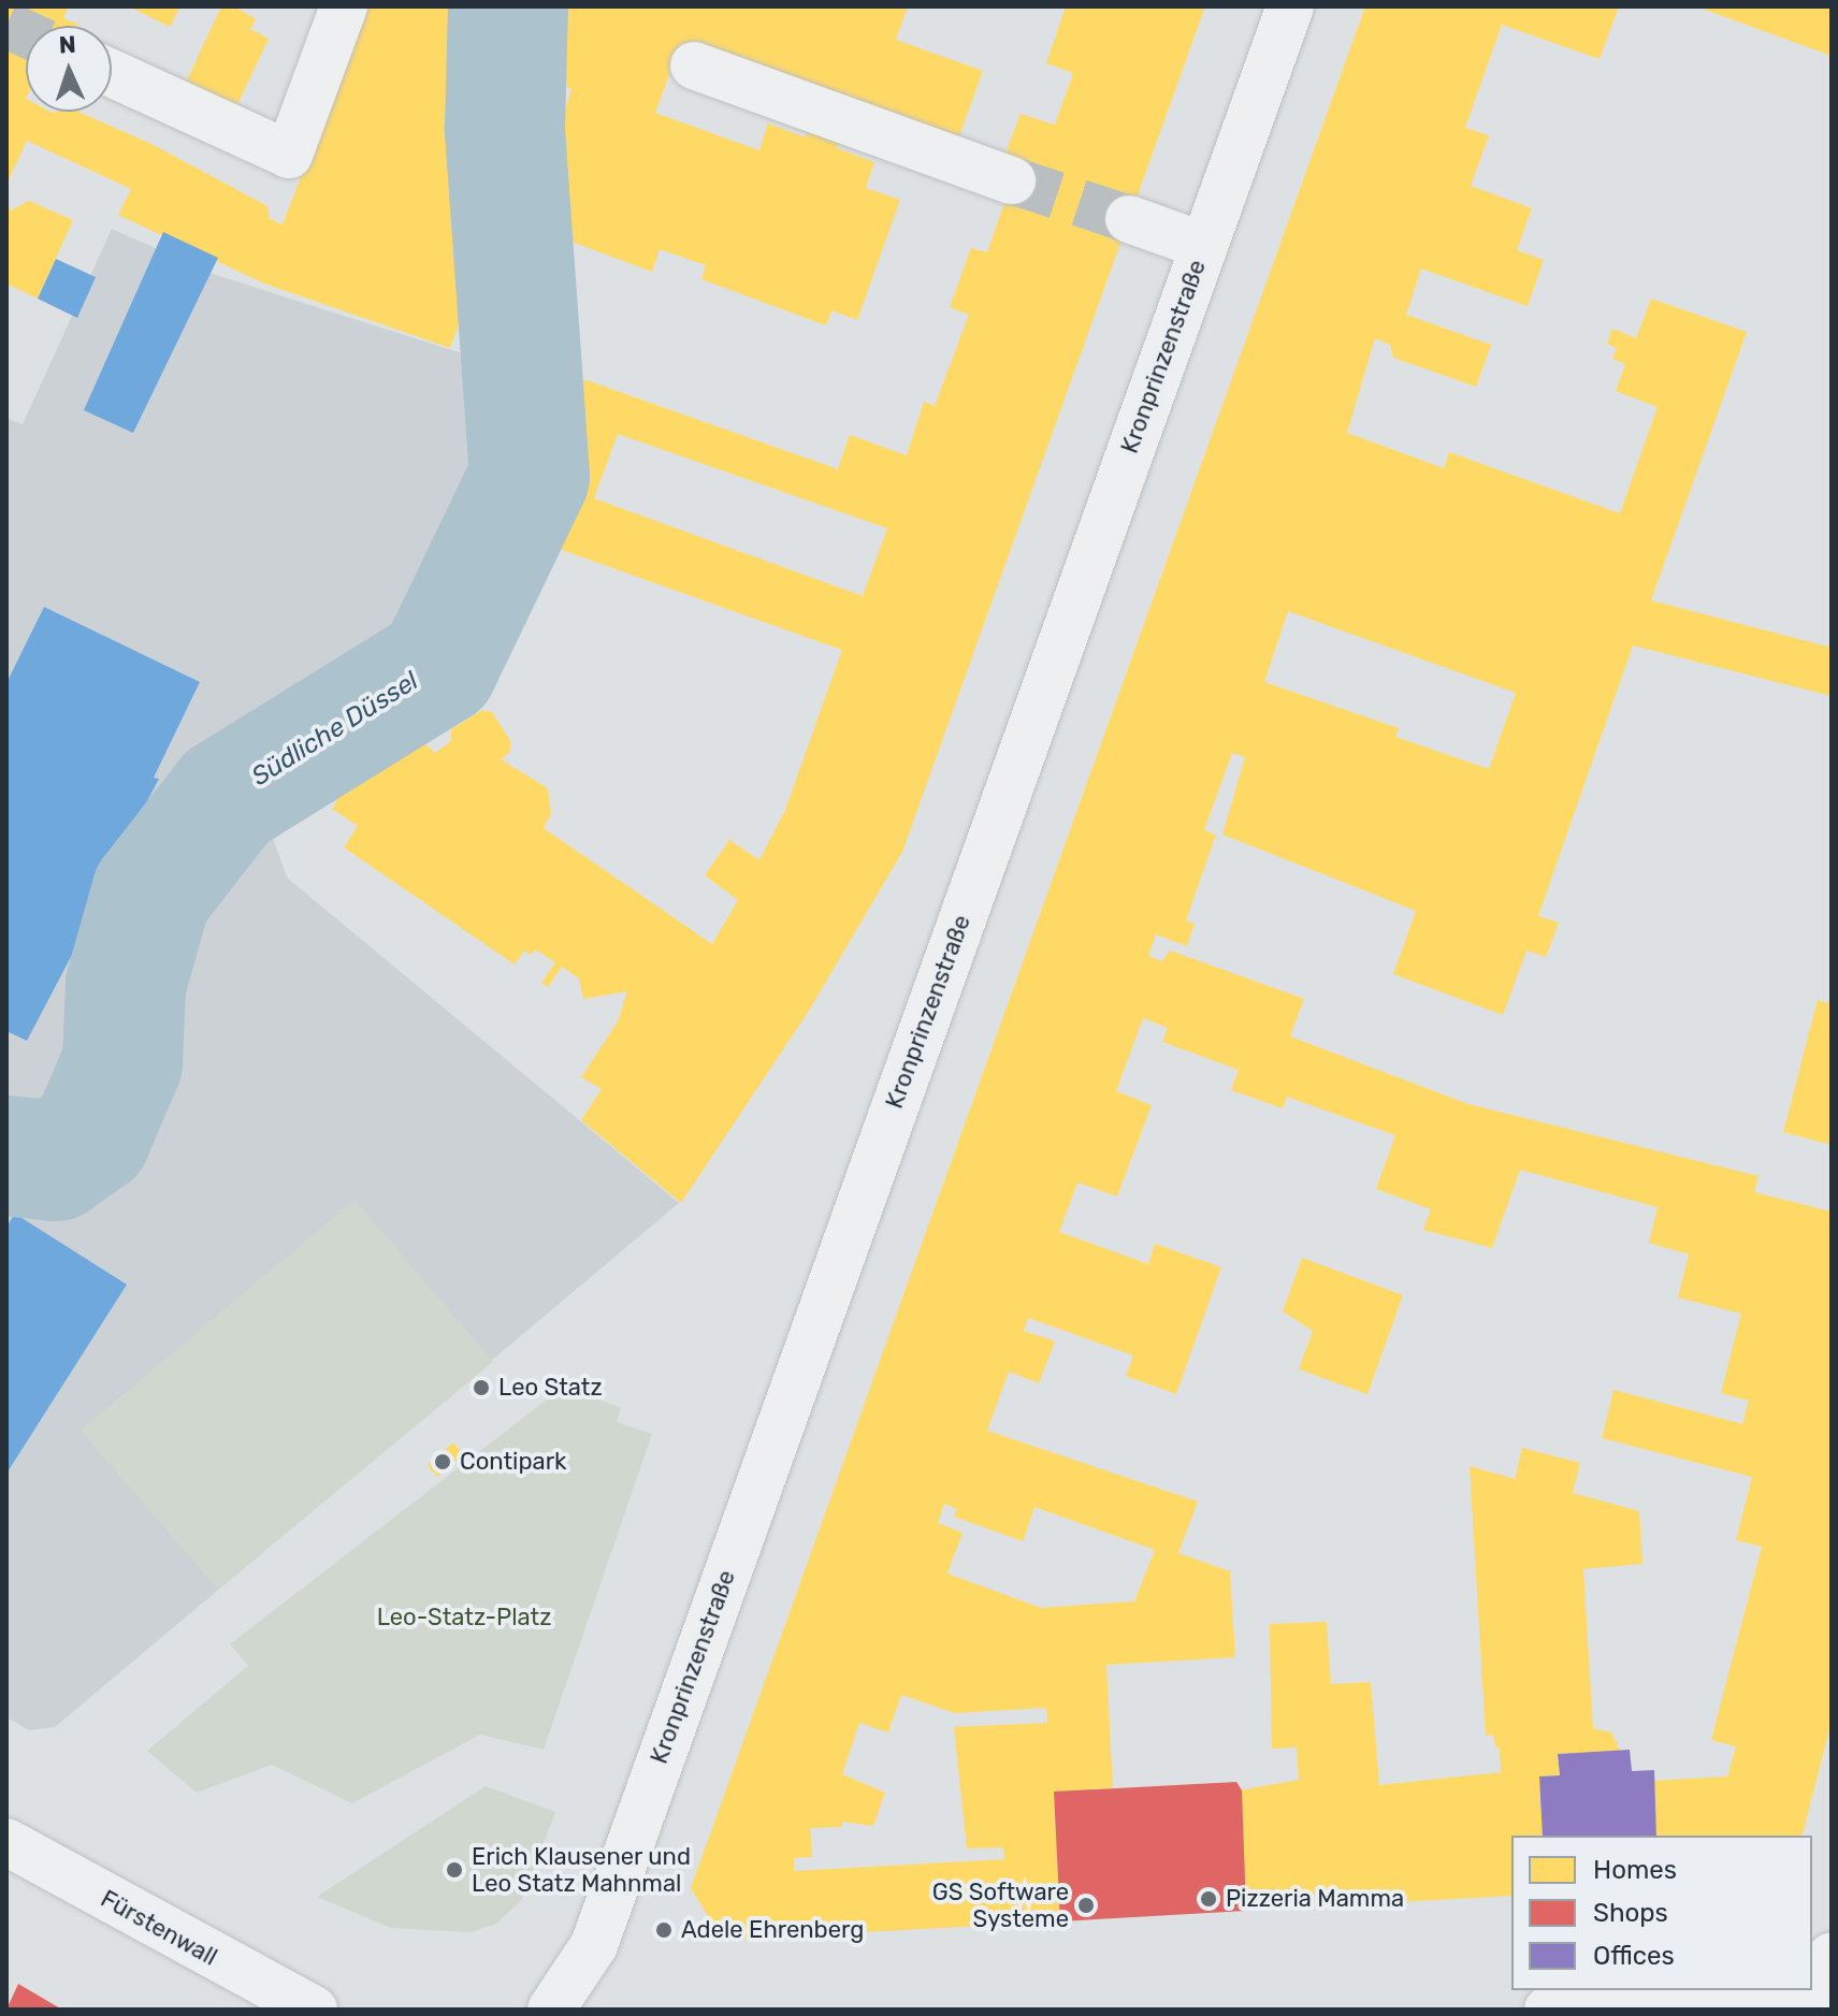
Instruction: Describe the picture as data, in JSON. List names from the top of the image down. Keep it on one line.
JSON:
{"streets":{"street":["Kronprinzenstraße","Fürstenwall"]},"water":["Südliche Düssel"],"parks":["Leo-Statz-Platz"],"places":["Leo Statz","Contipark","Erich Klausener und Leo Statz Mahnmal","Pizzeria Mamma","GS Software Systeme","Adele Ehrenberg"],"legend":["Homes","Shops","Offices"],"north":"top"}
